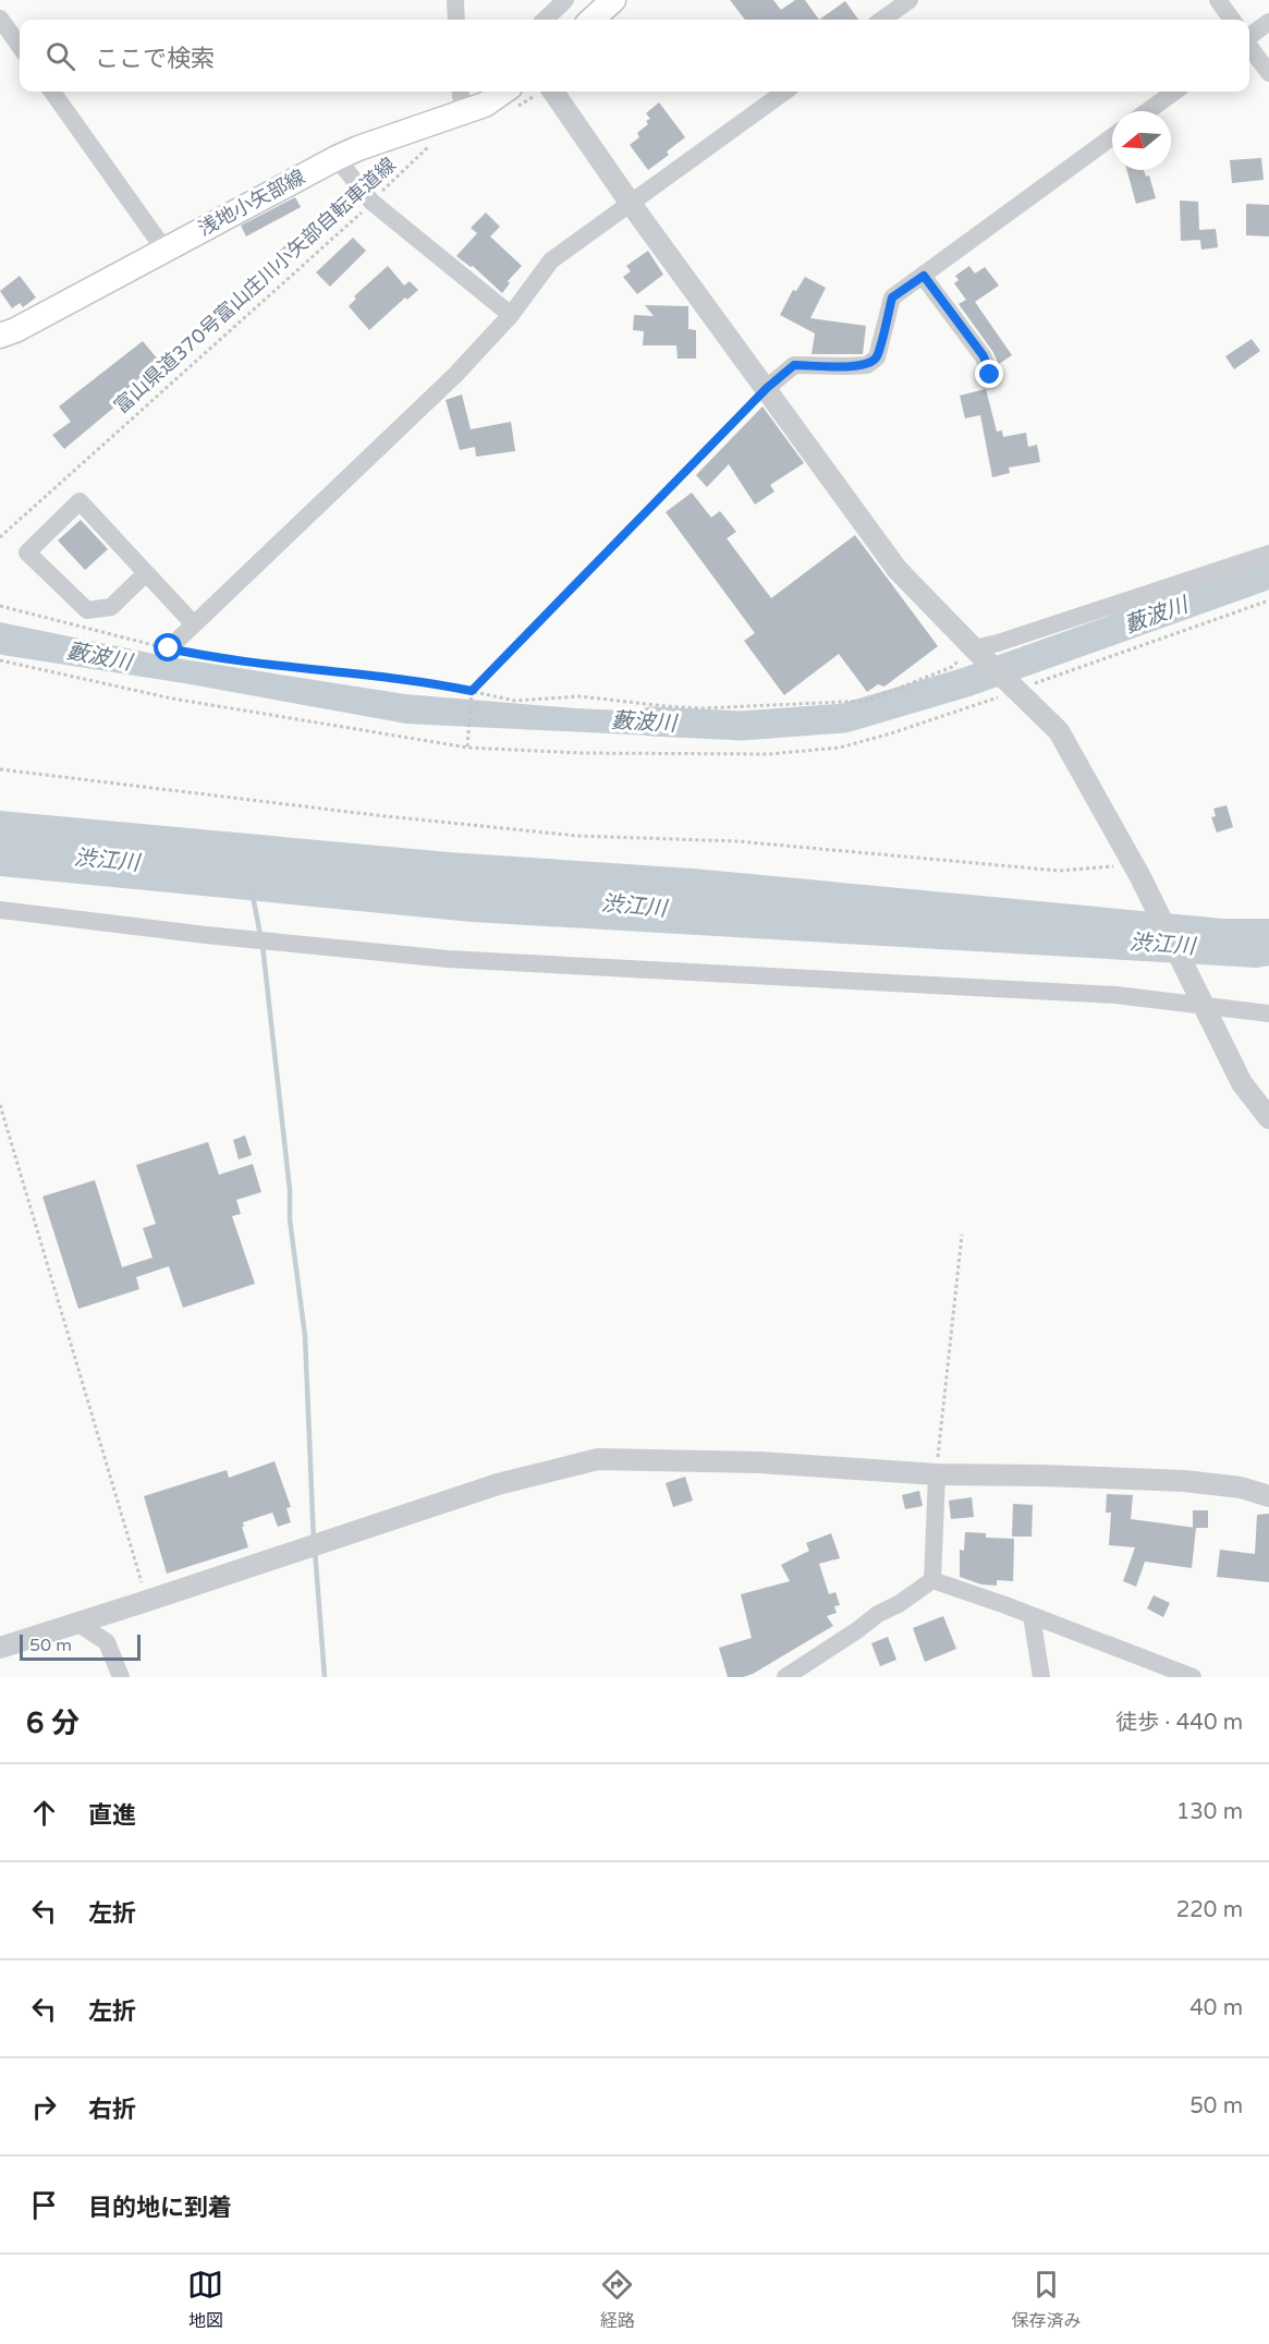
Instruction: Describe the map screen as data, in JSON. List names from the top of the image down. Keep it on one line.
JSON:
{"streets":{"main road":["浅地小矢部線"],"path":["富山県道370号富山庄川小矢部自転車道線"]},"water":["藪波川","渋江川"],"scale_bar":"50 m","north":"left","page":{"search":"ここで検索","scale":"50 m","heading":["6 分","徒歩 · 440 m"],"list":[["直進","130 m"],["左折","220 m"],["左折","40 m"],["右折","50 m"],"目的地に到着"],"nav":["地図","経路","保存済み"]}}
